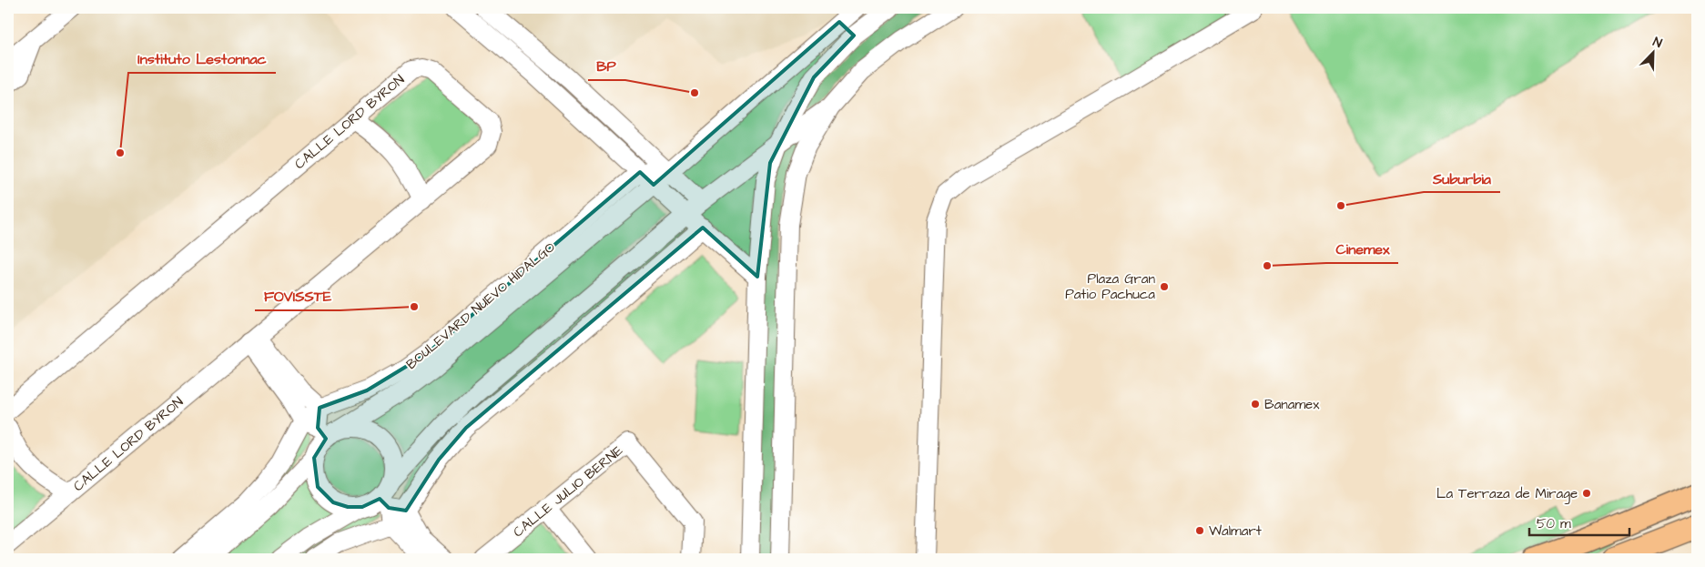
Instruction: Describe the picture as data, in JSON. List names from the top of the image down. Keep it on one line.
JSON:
{"streets":{"street":["CALLE LORD BYRON","BOULEVARD NUEVO HIDALGO","CALLE JULIO BERNE"]},"places":["BP","Instituto Lestonnac","Suburbia","Cinemex","Plaza Gran Patio Pachuca","FOVISSTE","Banamex","La Terraza de Mirage","Walmart"],"scale_bar":"50 m","north":"top right"}
